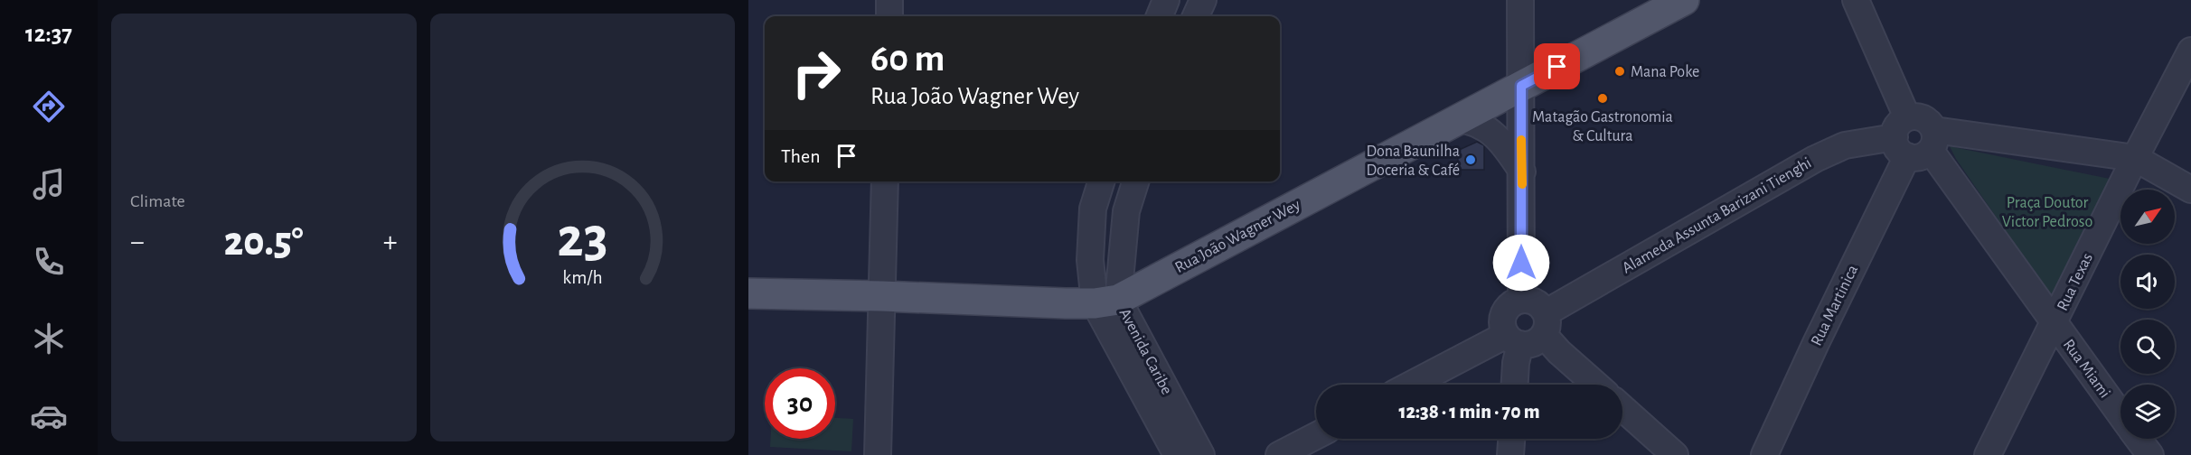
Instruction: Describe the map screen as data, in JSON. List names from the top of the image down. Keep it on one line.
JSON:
{"streets":{"main road":["Rua João Wagner Wey"],"street":["Alameda Assunta Barizani Tienghi","Rua Texas","Rua Martinica","Avenida Caribe","Rua Miami"]},"crossings":[["Alameda Assunta Barizani Tienghi","Rua Texas"],["Alameda Assunta Barizani Tienghi","Rua Martinica"],["Alameda Assunta Barizani Tienghi","Rua Miami"],["Rua João Wagner Wey","Avenida Caribe"],["Rua Texas","Rua Miami"],["Rua Martinica","Rua Miami"]],"parks":["Praça Doutor Victor Pedroso"],"places":["Mana Poke","Matagão Gastronomia & Cultura","Dona Baunilha Doceria & Café"],"north":"top right","page":{"tabs":"12:37","tile":"Climate","turn":["60 m","Rua João Wagner Wey"],"then":"Then","heat":["−","20.5°","+"],"limit":"30","trip":"12:38 · 1 min · 70 m","gauge":["23","km/h"]}}
